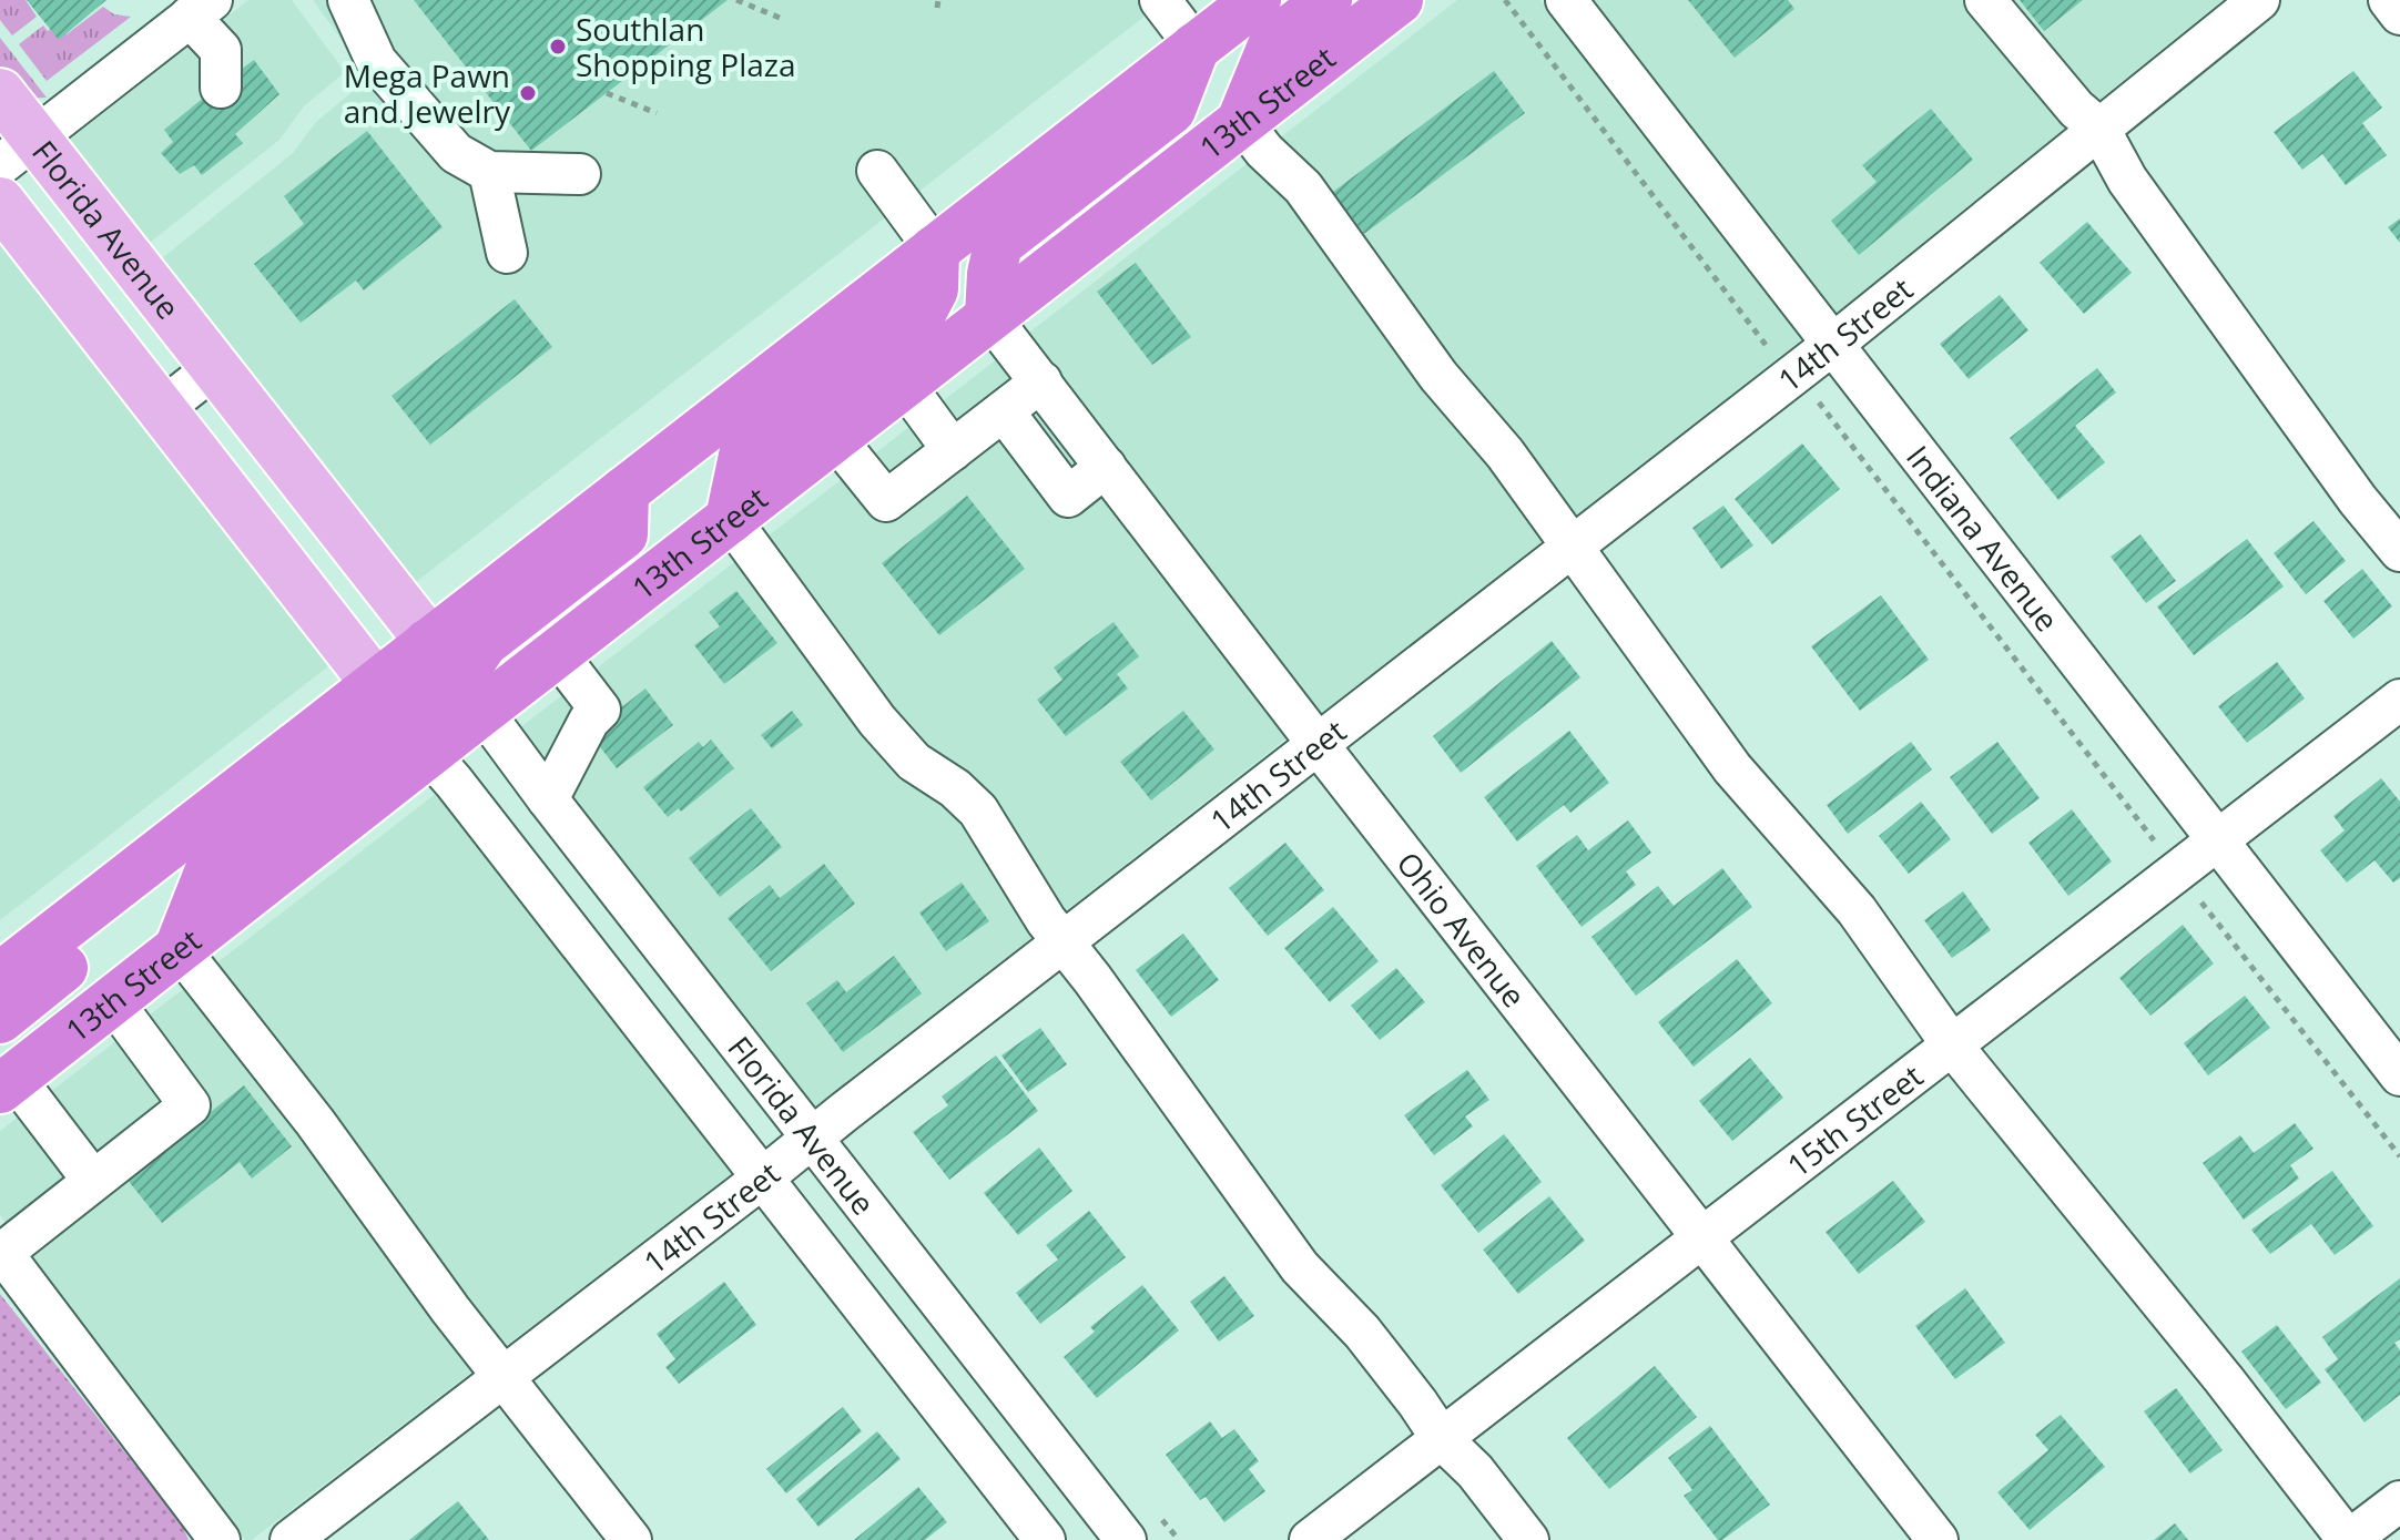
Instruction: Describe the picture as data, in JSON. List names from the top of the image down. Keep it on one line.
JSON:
{"streets":{"highway":["13th Street"],"main road":["Florida Avenue"],"street":["14th Street","Indiana Avenue","Ohio Avenue","15th Street"]},"crossings":[["13th Street","Florida Avenue"],["13th Street","Ohio Avenue"],["Florida Avenue","14th Street"],["14th Street","Indiana Avenue"],["14th Street","Ohio Avenue"],["Indiana Avenue","15th Street"],["Ohio Avenue","15th Street"]],"places":["Southlan Shopping Plaza","Mega Pawn and Jewelry"]}
